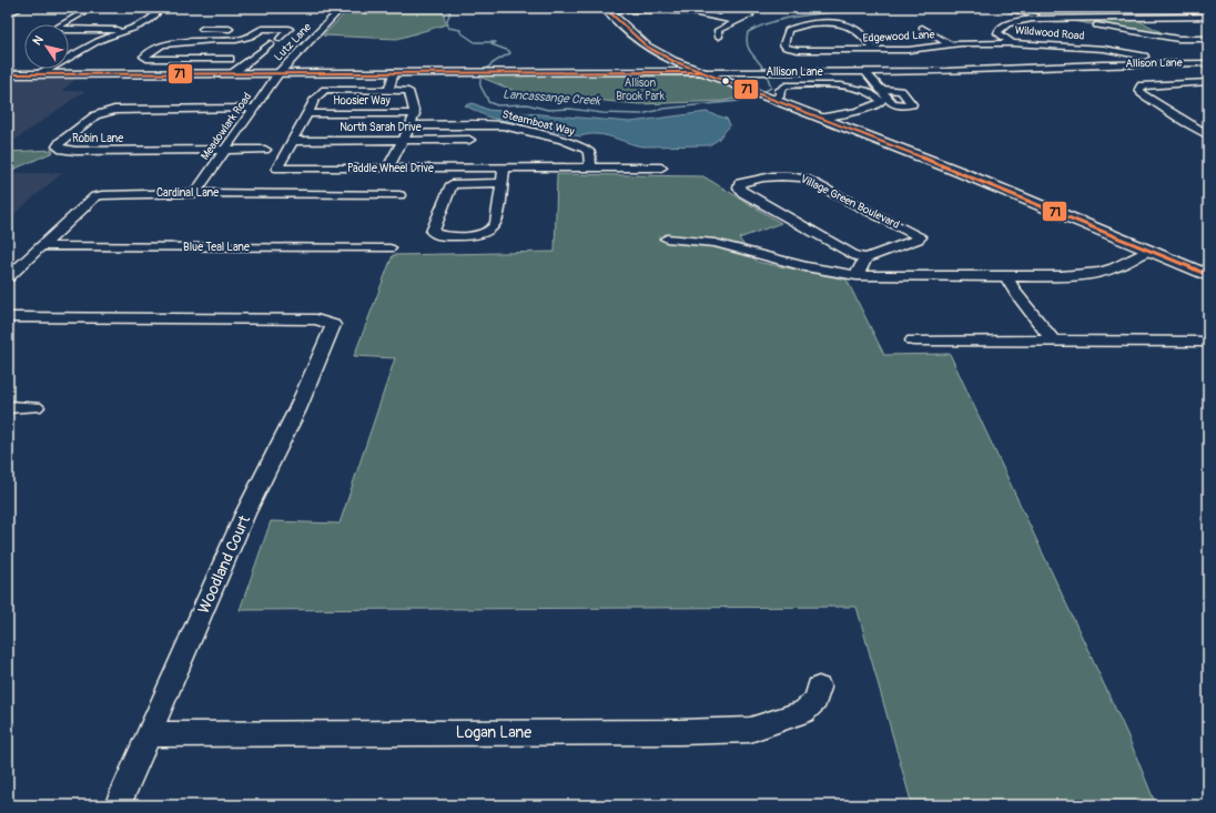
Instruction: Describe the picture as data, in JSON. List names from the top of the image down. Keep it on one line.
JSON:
{"streets":{"main road":["Allison Lane"],"street":["Wildwood Road","Edgewood Lane","Lutz Lane","Hoosier Way","Steamboat Way","Meadowlark Road","North Sarah Drive","Robin Lane","Paddle Wheel Drive","Cardinal Lane","Village Green Boulevard","Blue Teal Lane","Woodland Court","Logan Lane"]},"crossings":[["Wildwood Road","Edgewood Lane"],["Wildwood Road","Allison Lane"],["Lutz Lane","Allison Lane"],["Lutz Lane","Meadowlark Road"],["Allison Lane","Meadowlark Road"],["Hoosier Way","Paddle Wheel Drive"],["Steamboat Way","Paddle Wheel Drive"],["Meadowlark Road","Robin Lane"],["Meadowlark Road","Cardinal Lane"],["North Sarah Drive","Paddle Wheel Drive"],["Cardinal Lane","Blue Teal Lane"],["Woodland Court","Logan Lane"]],"water":["Lancassange Creek"],"parks":["Allison Brook Park"],"lines":["transit line 71"],"north":"top left"}
